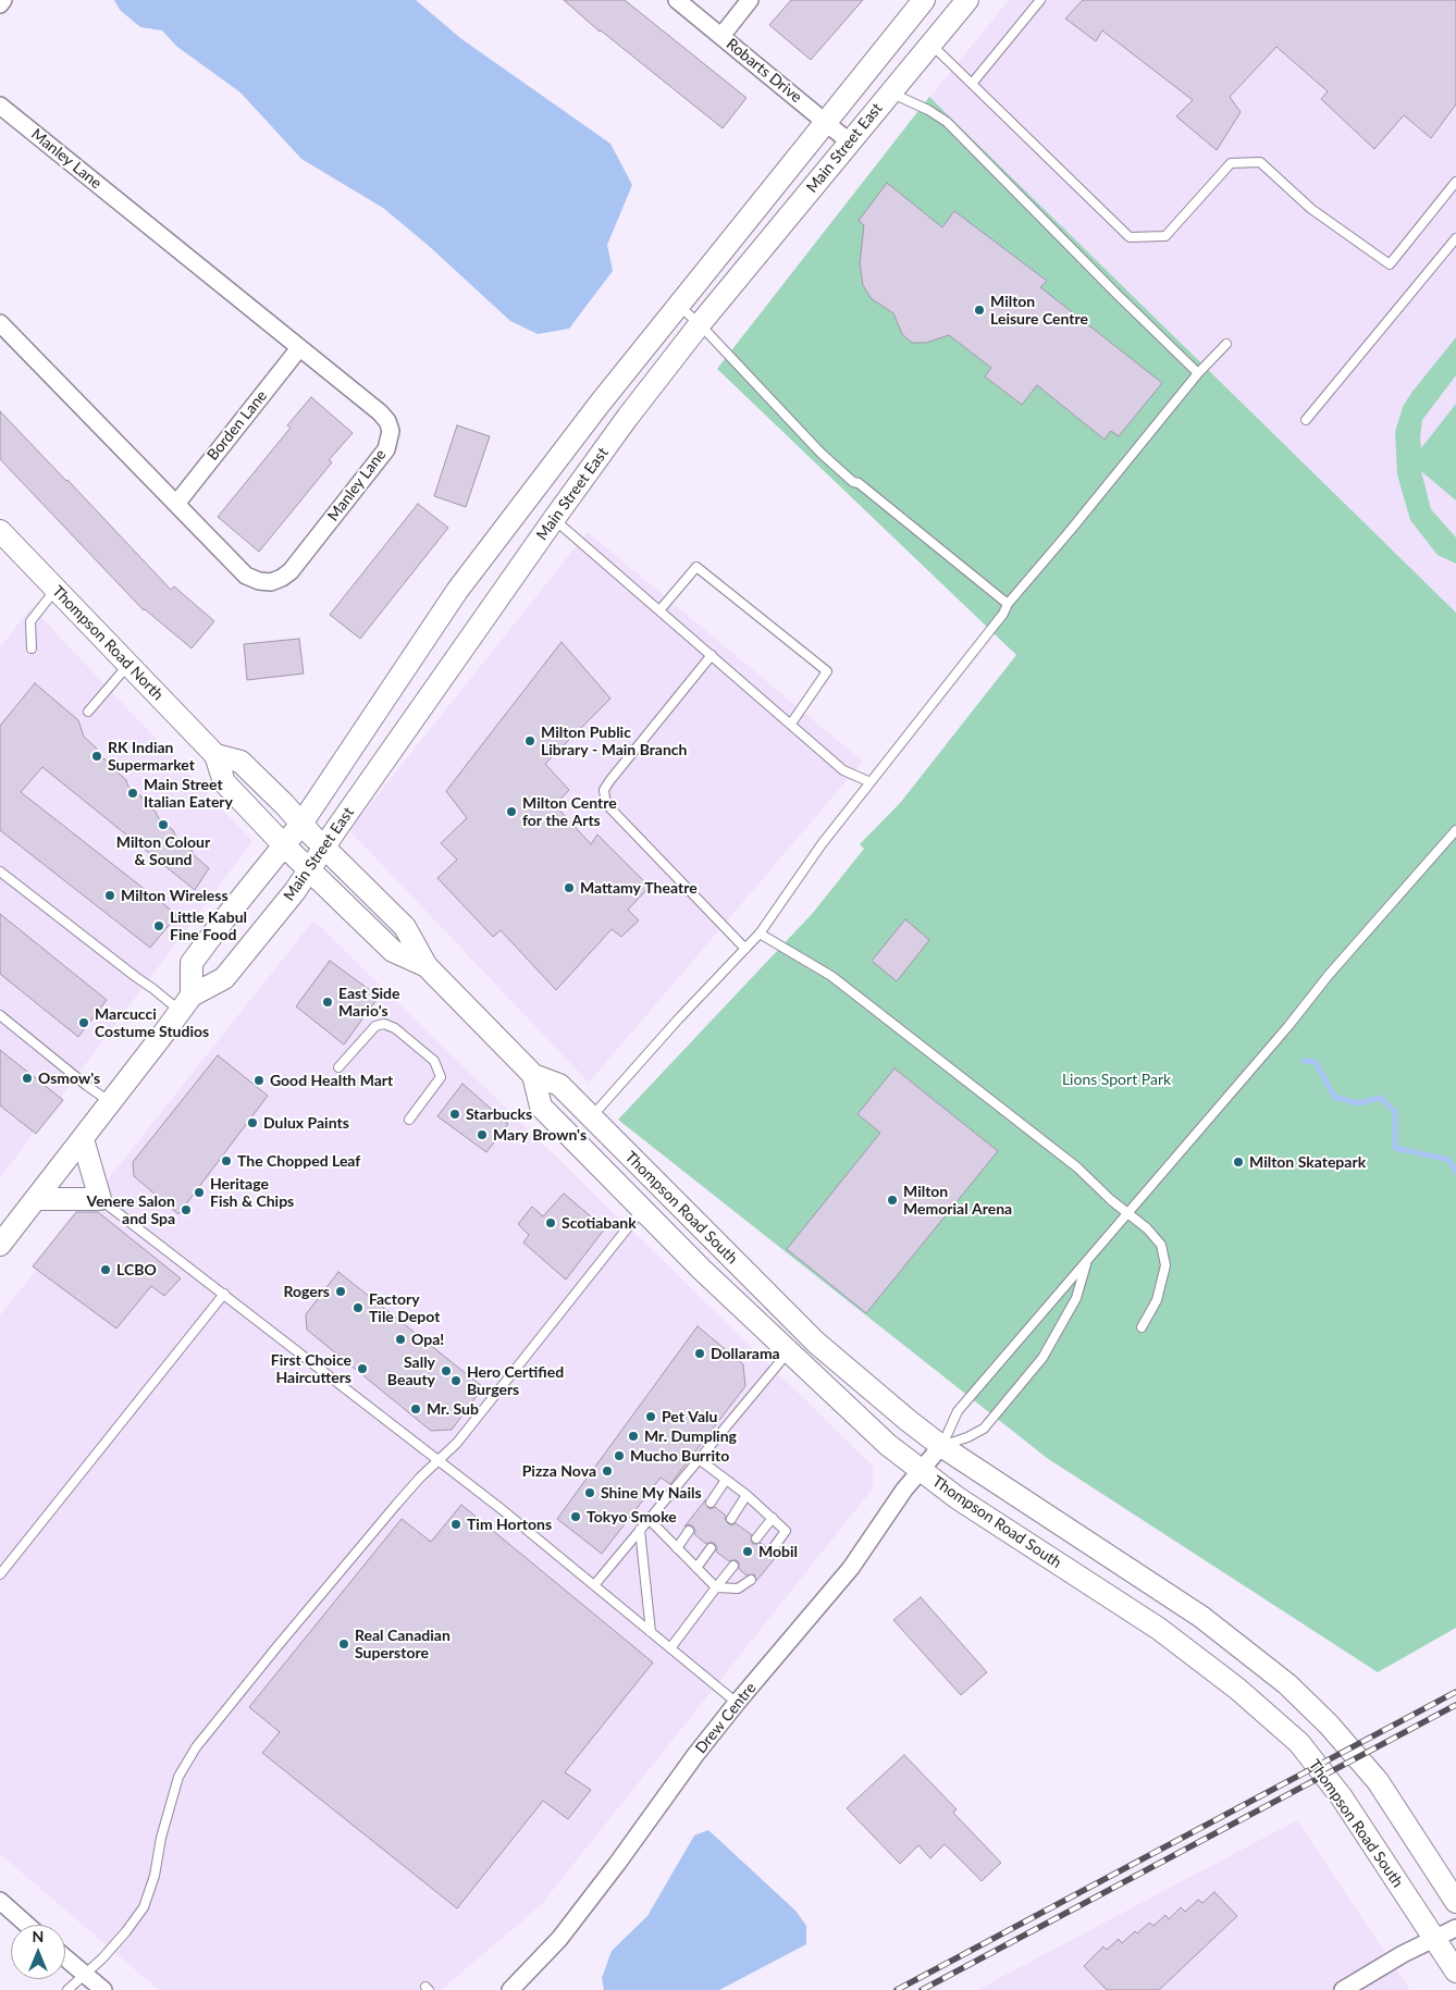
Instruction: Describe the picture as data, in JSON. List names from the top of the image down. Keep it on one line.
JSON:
{"streets":{"main road":["Main Street East","Thompson Road North","Thompson Road South"],"street":["Robarts Drive","Manley Lane","Borden Lane","Drew Centre"]},"crossings":[["Robarts Drive","Main Street East"],["Main Street East","Thompson Road North"],["Main Street East","Thompson Road South"],["Manley Lane","Borden Lane"],["Thompson Road North","Thompson Road South"],["Thompson Road South","Drew Centre"]],"parks":["Lions Sport Park"],"places":["Milton Leisure Centre","Milton Public Library - Main Branch","RK Indian Supermarket","Main Street Italian Eatery","Milton Centre for the Arts","Milton Colour & Sound","Mattamy Theatre","Milton Wireless","Little Kabul Fine Food","East Side Mario's","Marcucci Costume Studios","Osmow's","Good Health Mart","Starbucks","Dulux Paints","Mary Brown's","The Chopped Leaf","Milton Skatepark","Heritage Fish & Chips","Milton Memorial Arena","Venere Salon and Spa","Scotiabank","LCBO","Rogers","Factory Tile Depot","Opa!","Dollarama","First Choice Haircutters","Sally Beauty","Hero Certified Burgers","Mr. Sub","Pet Valu","Mr. Dumpling","Mucho Burrito","Pizza Nova","Shine My Nails","Tokyo Smoke","Tim Hortons","Mobil","Real Canadian Superstore"],"north":"top"}
